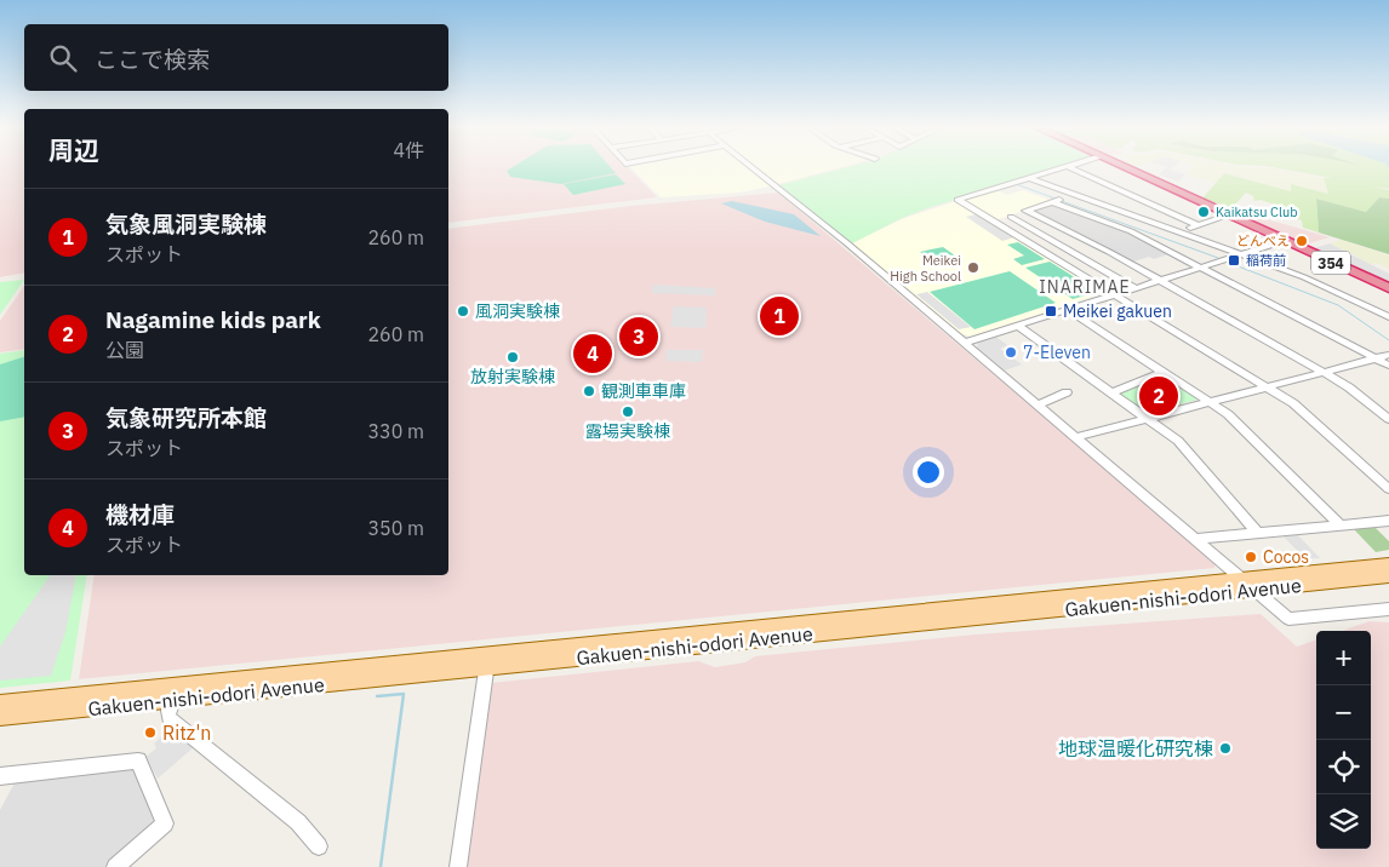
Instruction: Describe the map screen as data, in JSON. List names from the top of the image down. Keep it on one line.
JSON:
{"streets":{"highway":["354"],"main road":["Gakuen-nishi-odori Avenue"]},"districts":["INARIMAE"],"places":{"other":["Kaikatsu Club","どんべえ","Meikei High School","風洞実験棟","7-Eleven","放射実験棟","観測車車庫","露場実験棟","Cocos","Ritz'n","地球温暖化研究棟"],"transit":["稲荷前","Meikei gakuen"]},"page":{"search":"ここで検索","heading":["周辺","4件"],"list":[{"mark":"1","name":"気象風洞実験棟","note":"スポット","value":"260 m"},{"mark":"2","name":"Nagamine kids park","note":"公園","value":"260 m"},{"mark":"3","name":"気象研究所本館","note":"スポット","value":"330 m"},{"mark":"4","name":"機材庫","note":"スポット","value":"350 m"}],"pins":["1","3","4","2"],"map_buttons":["+","−"]}}
